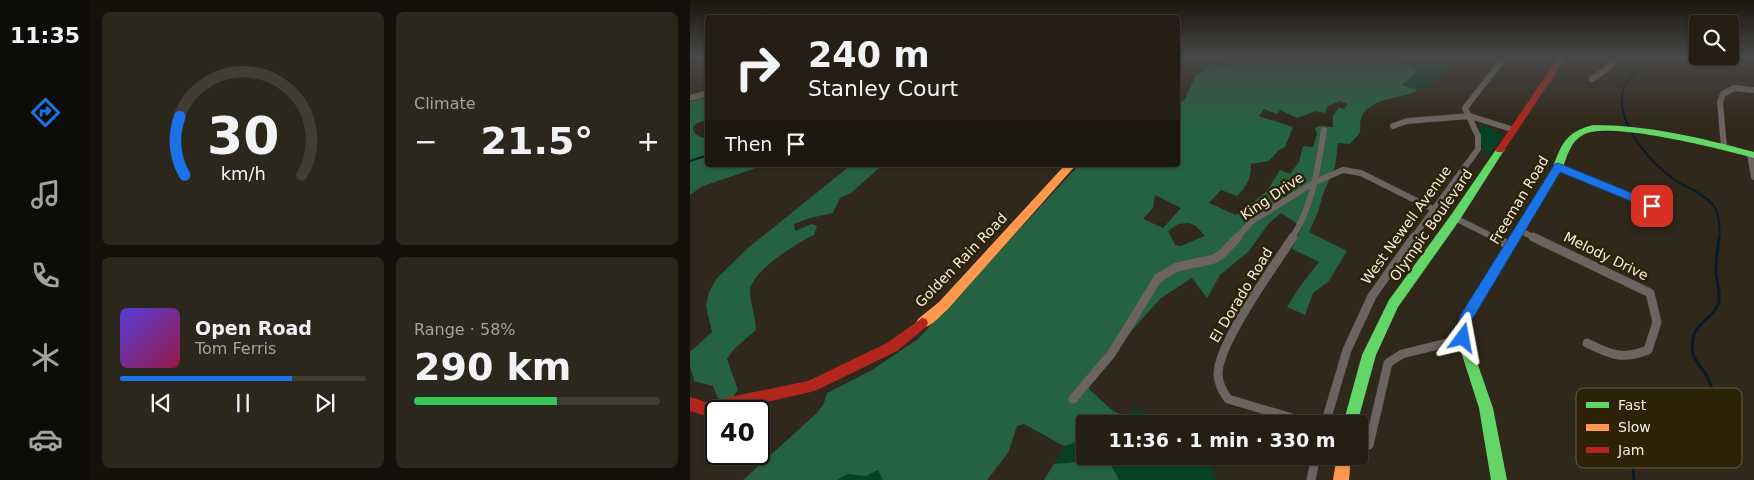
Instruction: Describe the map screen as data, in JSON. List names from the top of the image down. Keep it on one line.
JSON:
{"streets":{"street":["King Drive","Freeman Road","West Newell Avenue","Olympic Boulevard","Melody Drive","Golden Rain Road","El Dorado Road"]},"crossings":[["King Drive","West Newell Avenue"],["King Drive","El Dorado Road"],["Freeman Road","Melody Drive"]],"legend":["Fast","Slow","Jam"],"page":{"tabs":"11:35","tile":["Climate",["Range · 58%","290 km"]],"turn":["240 m","Stanley Court"],"then":"Then","heat":["−","21.5°","+"],"song":["Open Road","Tom Ferris"],"limit":"40","trip":"11:36 · 1 min · 330 m","gauge":["30","km/h"]}}
